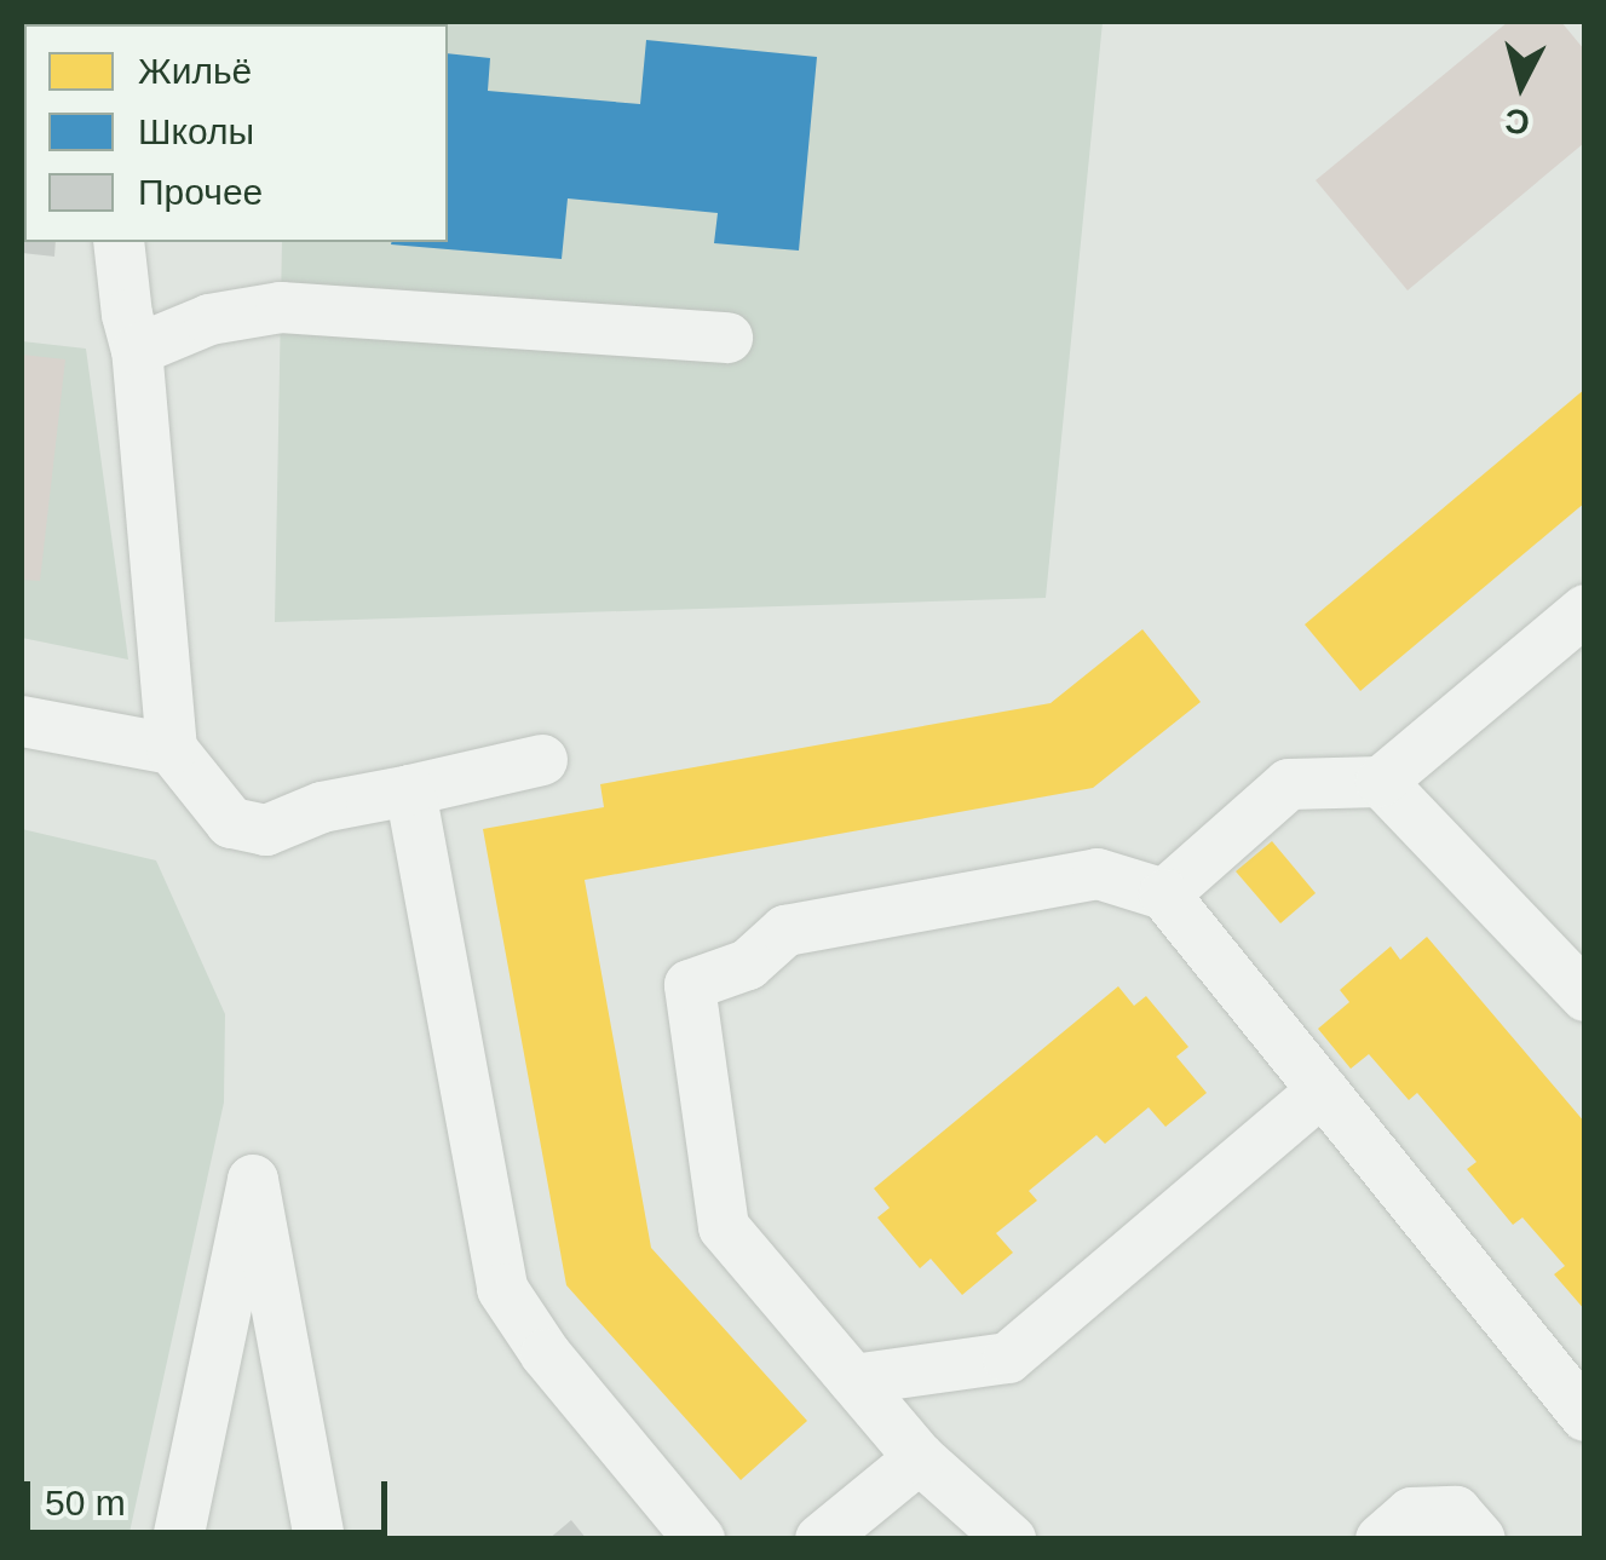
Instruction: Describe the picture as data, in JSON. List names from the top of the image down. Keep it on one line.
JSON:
{"legend":["Жильё","Школы","Прочее"],"scale_bar":"50 m","north":"bottom"}
